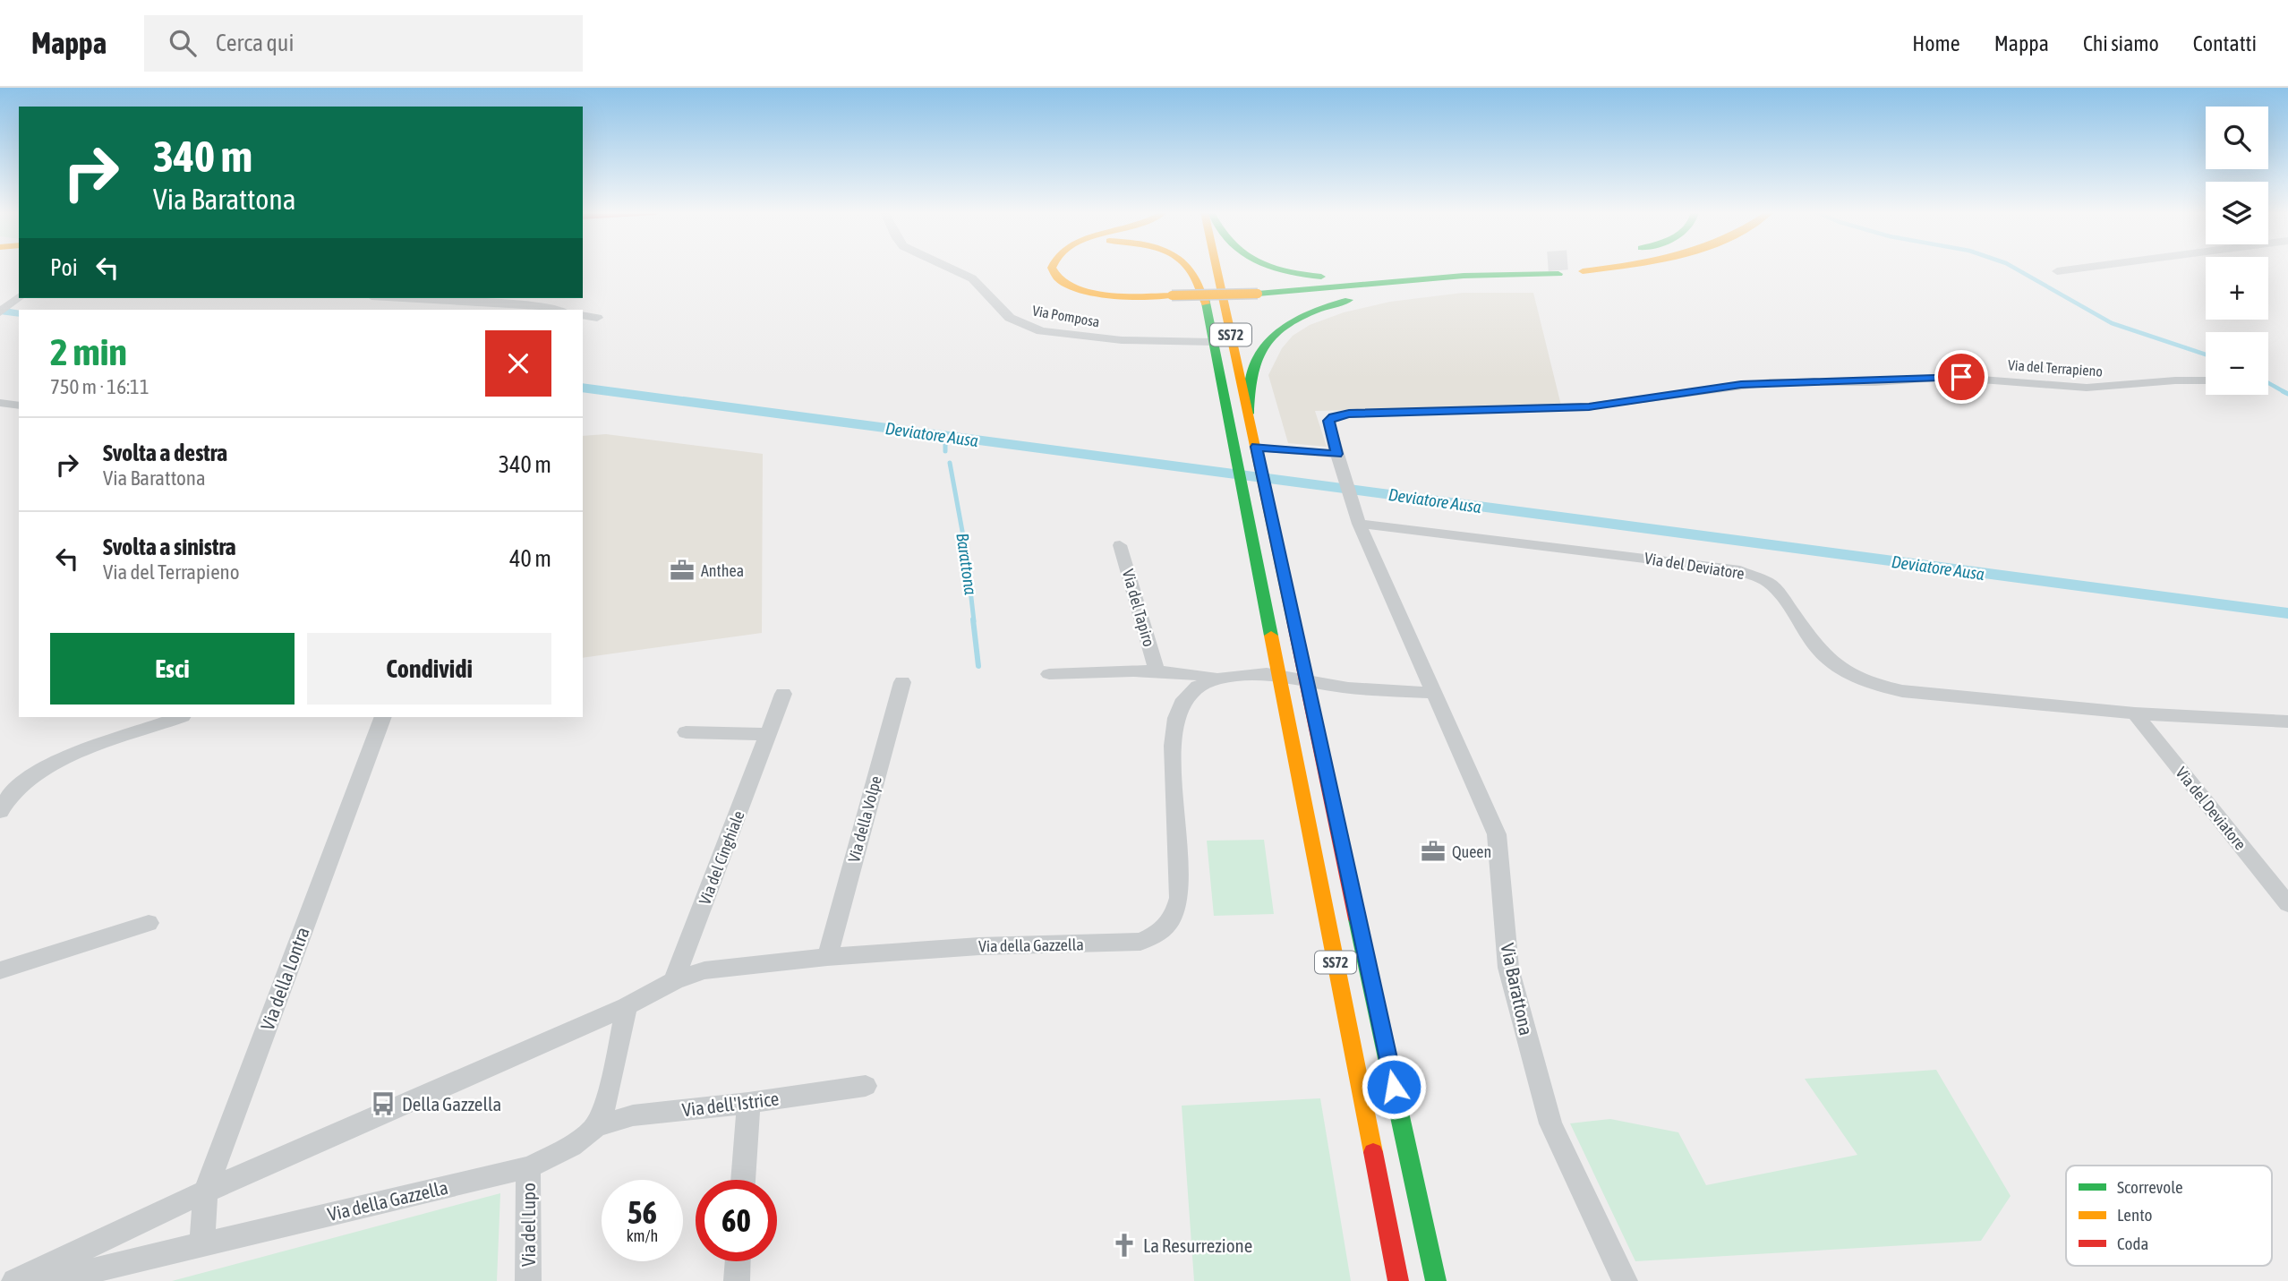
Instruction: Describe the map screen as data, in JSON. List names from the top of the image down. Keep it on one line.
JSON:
{"streets":{"main road":["SS72"],"street":["Via Pomposa","Via del Terrapieno","Via del Deviatore","Via del Tapiro","Via della Volpe","Via del Cinghiale","Via della Gazzella","Via della Lontra","Via Barattona","Via dell'Istrice","Via del Lupo"]},"crossings":[["Via Pomposa","SS72"],["SS72","Via della Gazzella"],["Via del Terrapieno","Via Barattona"],["Via del Deviatore","Via Barattona"],["Via del Tapiro","Via della Gazzella"],["Via della Volpe","Via della Gazzella"],["Via del Cinghiale","Via della Gazzella"],["Via della Gazzella","Via della Lontra"],["Via della Gazzella","Via dell'Istrice"],["Via della Gazzella","Via del Lupo"]],"water":["Deviatore Ausa","Barattona"],"places":{"office":["Anthea","Queen"],"bus stop":["Della Gazzella"],"church":["La Resurrezione"]},"legend":["Scorrevole","Lento","Coda"],"page":{"header":"Mappa","search":"Cerca qui","nav":["Home","Mappa","Chi siamo","Contatti"],"map_buttons":["+","−"],"turn":["340 m","Via Barattona"],"then":"Poi","heading":["2 min","750 m · 16:11"],"list":[{"name":"Svolta a destra","note":"Via Barattona","value":"340 m"},{"name":"Svolta a sinistra","note":"Via del Terrapieno","value":"40 m"}],"buttons":["Esci","Condividi"],"speed":"56 km/h","limit":"60"}}
